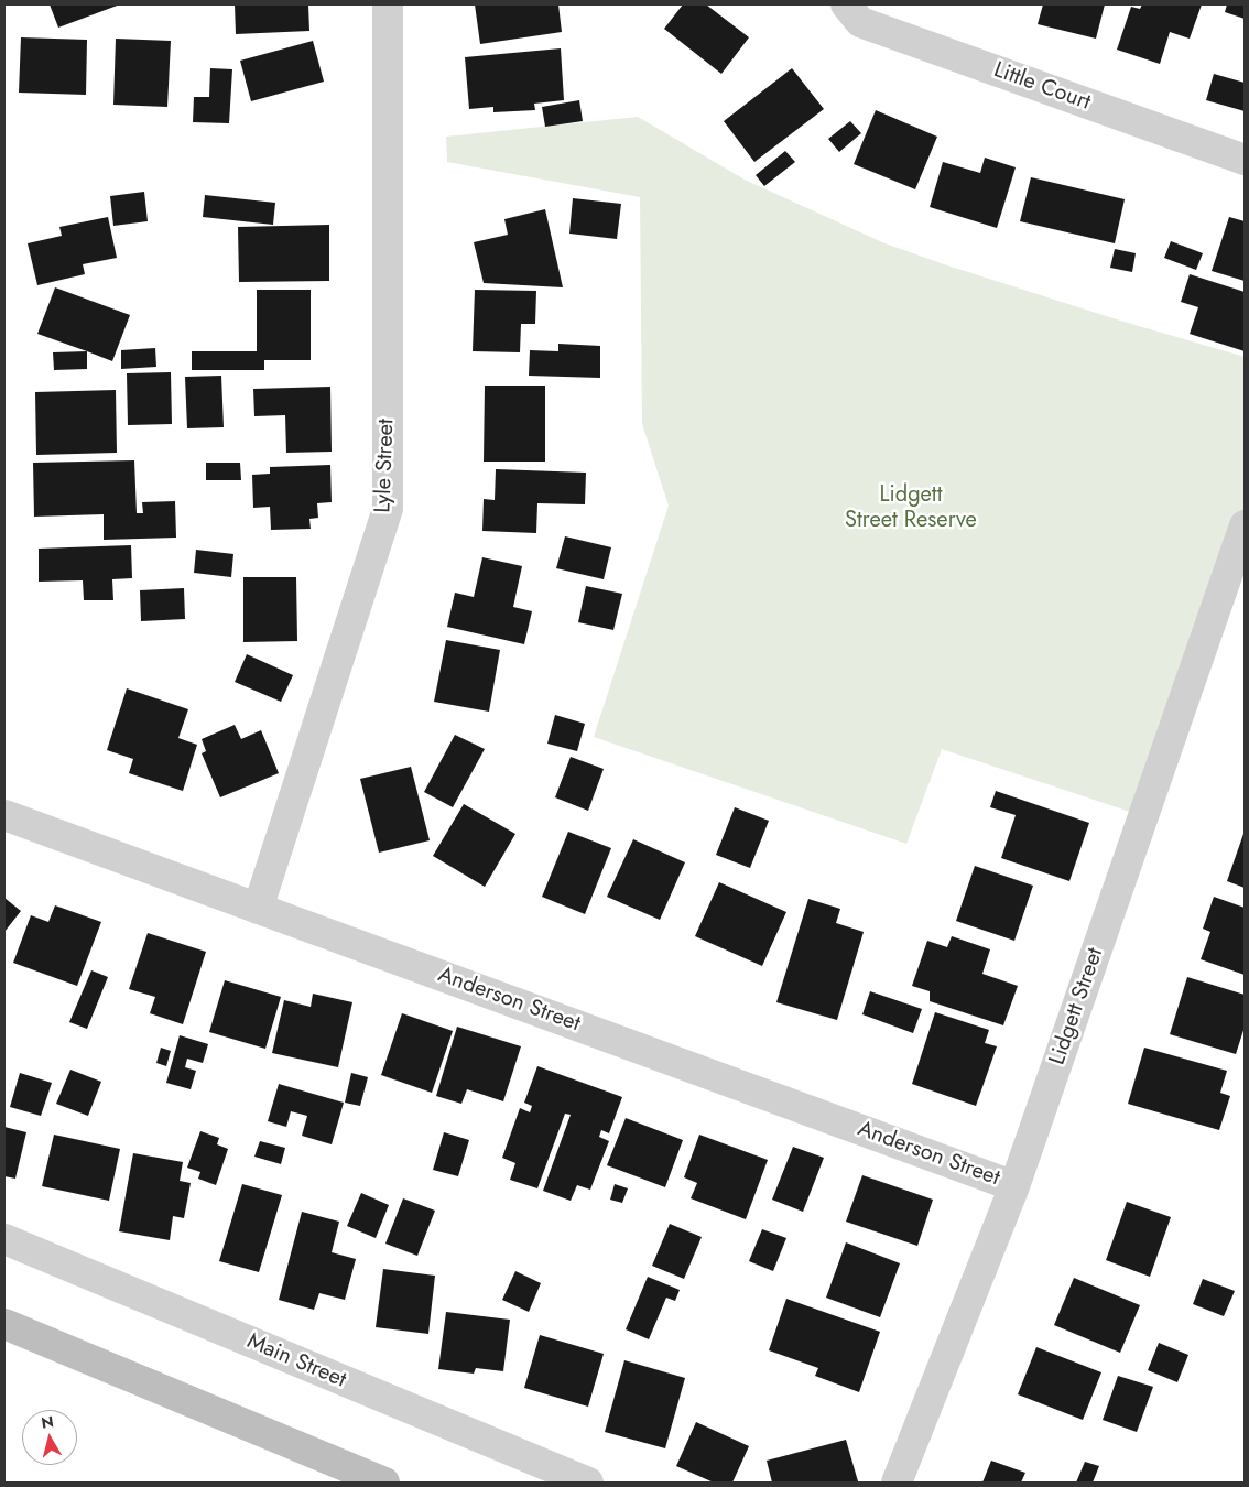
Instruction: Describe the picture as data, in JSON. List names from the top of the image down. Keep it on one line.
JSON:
{"streets":{"street":["Little Court","Lyle Street","Anderson Street","Lidgett Street","Main Street"]},"crossings":[["Lyle Street","Anderson Street"],["Anderson Street","Lidgett Street"]],"parks":["Lidgett Street Reserve"],"north":"top"}
